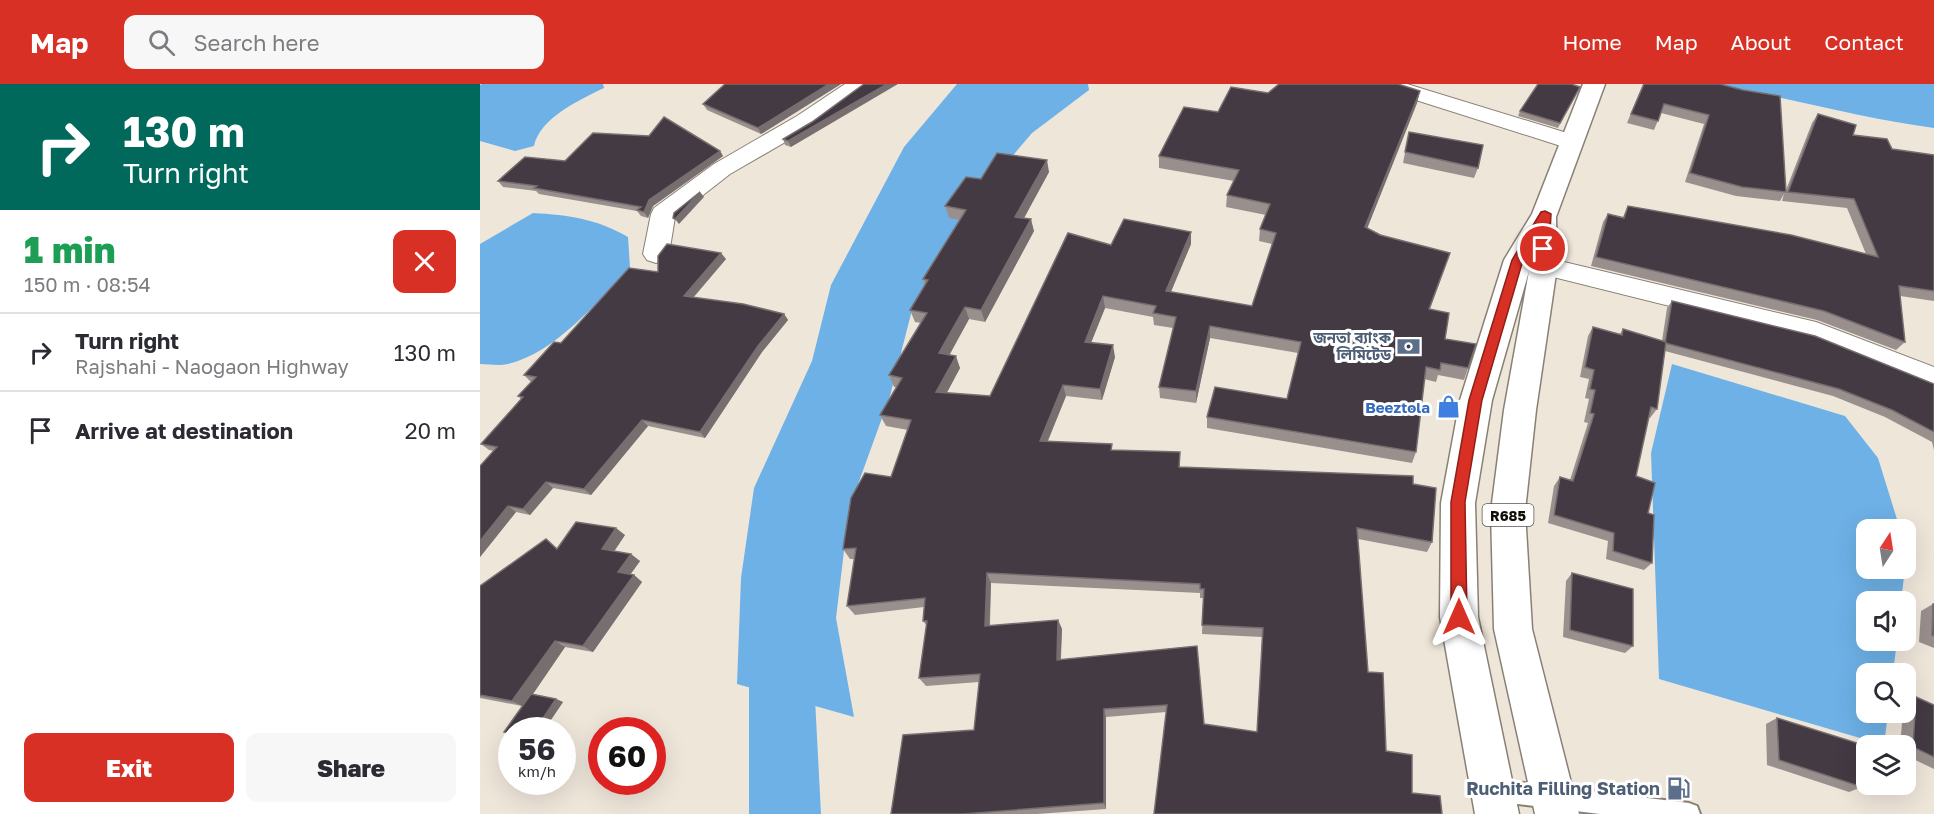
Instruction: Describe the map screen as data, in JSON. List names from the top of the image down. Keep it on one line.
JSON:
{"streets":{"main road":["R685"]},"places":{"bank":["জনতা ব্যাংক লিমিটেড"],"shop":["Beeztola"],"fuel station":["Ruchita Filling Station"]},"north":"top","page":{"header":"Map","search":"Search here","nav":["Home","Map","About","Contact"],"turn":["130 m","Turn right"],"heading":["1 min","150 m · 08:54"],"list":[{"name":"Turn right","note":"Rajshahi - Naogaon Highway","value":"130 m"},{"name":"Arrive at destination","value":"20 m"}],"speed":"56 km/h","limit":"60","buttons":["Exit","Share"]}}
